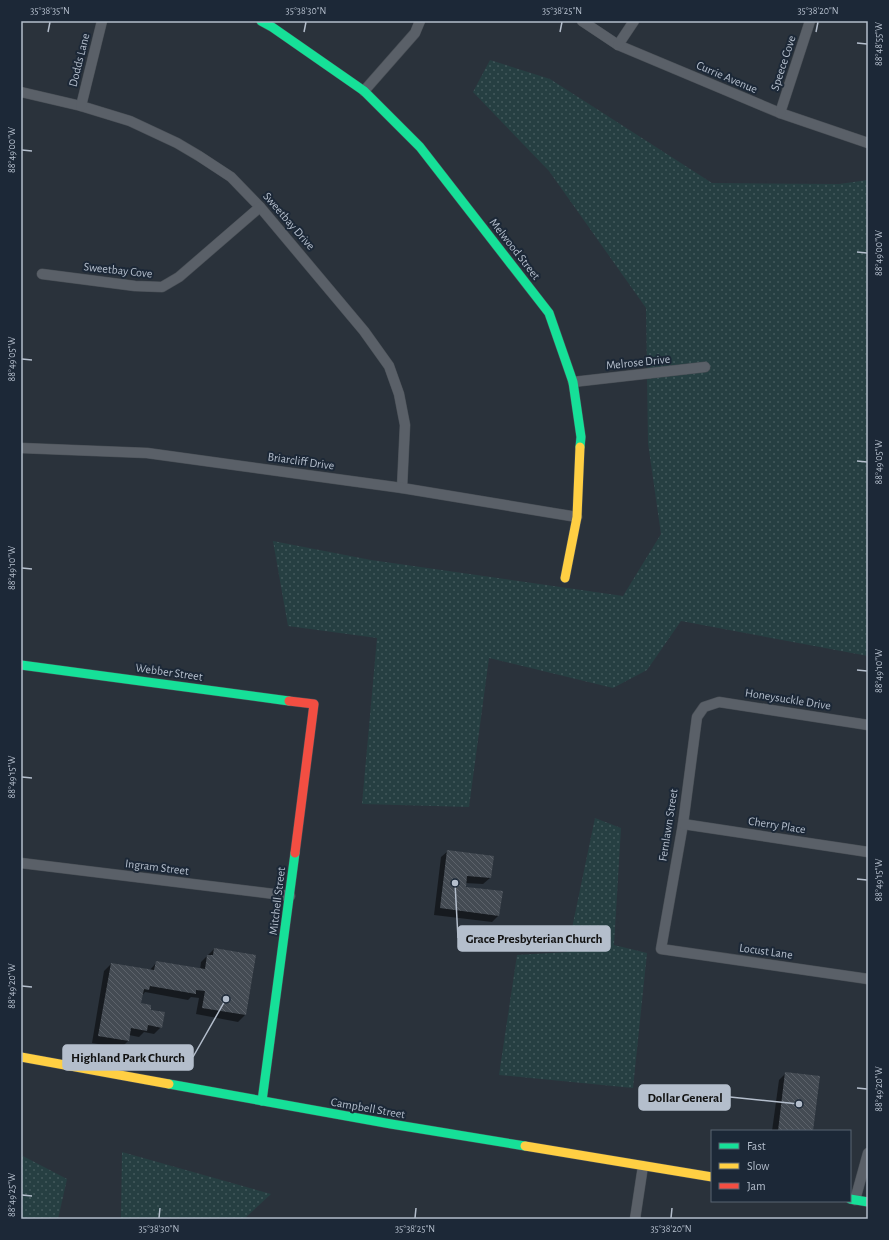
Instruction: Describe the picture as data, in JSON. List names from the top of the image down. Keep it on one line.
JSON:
{"streets":{"street":["Dodds Lane","Speece Cove","Currie Avenue","Sweetbay Drive","Melwood Street","Sweetbay Cove","Melrose Drive","Briarcliff Drive","Webber Street","Honeysuckle Drive","Fernlawn Street","Cherry Place","Ingram Street","Mitchell Street","Locust Lane","Campbell Street"]},"crossings":[["Dodds Lane","Sweetbay Drive"],["Speece Cove","Currie Avenue"],["Sweetbay Drive","Sweetbay Cove"],["Sweetbay Drive","Briarcliff Drive"],["Melwood Street","Melrose Drive"],["Melwood Street","Briarcliff Drive"],["Webber Street","Mitchell Street"],["Honeysuckle Drive","Fernlawn Street"],["Fernlawn Street","Cherry Place"],["Fernlawn Street","Locust Lane"],["Ingram Street","Mitchell Street"],["Mitchell Street","Campbell Street"]],"places":["Grace Presbyterian Church","Highland Park Church","Dollar General"],"legend":["Fast","Slow","Jam"],"coordinates":["35°38'35\"N","35°38'30\"N","35°38'25\"N","35°38'20\"N","88°48'55\"W","88°49'00\"W","88°49'05\"W","88°49'10\"W","88°49'15\"W","88°49'20\"W","88°49'25\"W"]}
